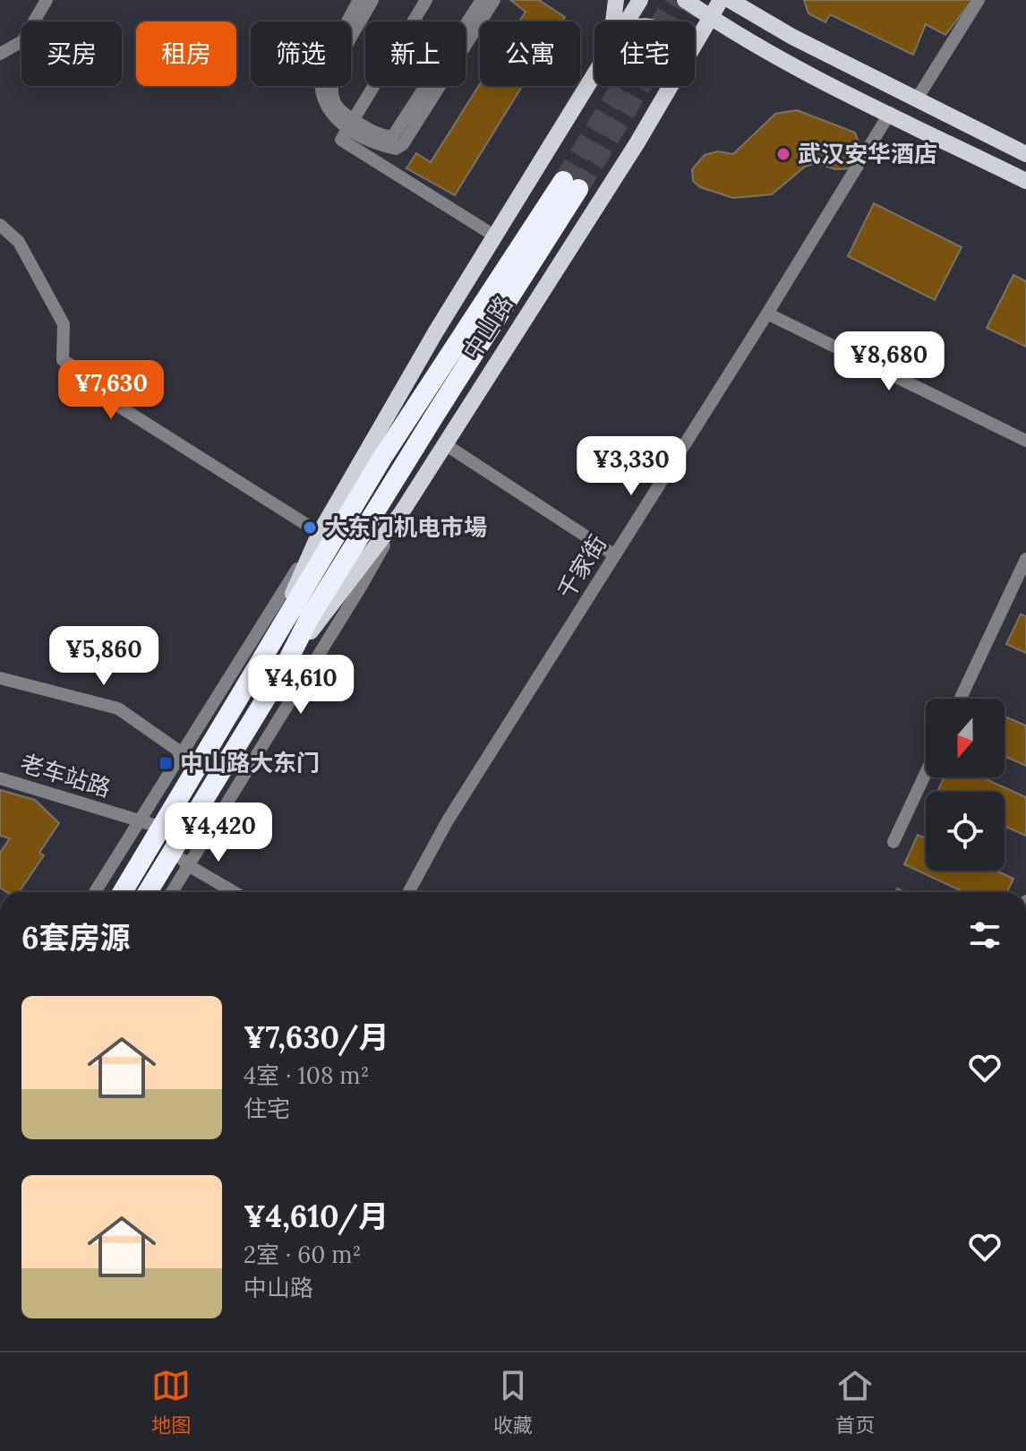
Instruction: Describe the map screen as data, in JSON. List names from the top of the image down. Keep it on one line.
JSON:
{"streets":{"highway":["中山路"],"street":["千家街","老车站路"]},"crossings":[["中山路","老车站路"]],"places":{"other":["武汉安华酒店","大东门机电市場"],"transit":["中山路大东门"]},"north":"bottom","page":{"chip":["买房","租房","筛选","新上","公寓","住宅"],"price":["¥8,680","¥7,630","¥3,330","¥5,860","¥4,610","¥4,420"],"heading":"6套房源","list":[{"name":"¥7,630/月","note":"4室 · 108 m² · 住宅"},{"name":"¥4,610/月","note":"2室 · 60 m² · 中山路"}],"tabs":["地图","收藏","首页"]}}
